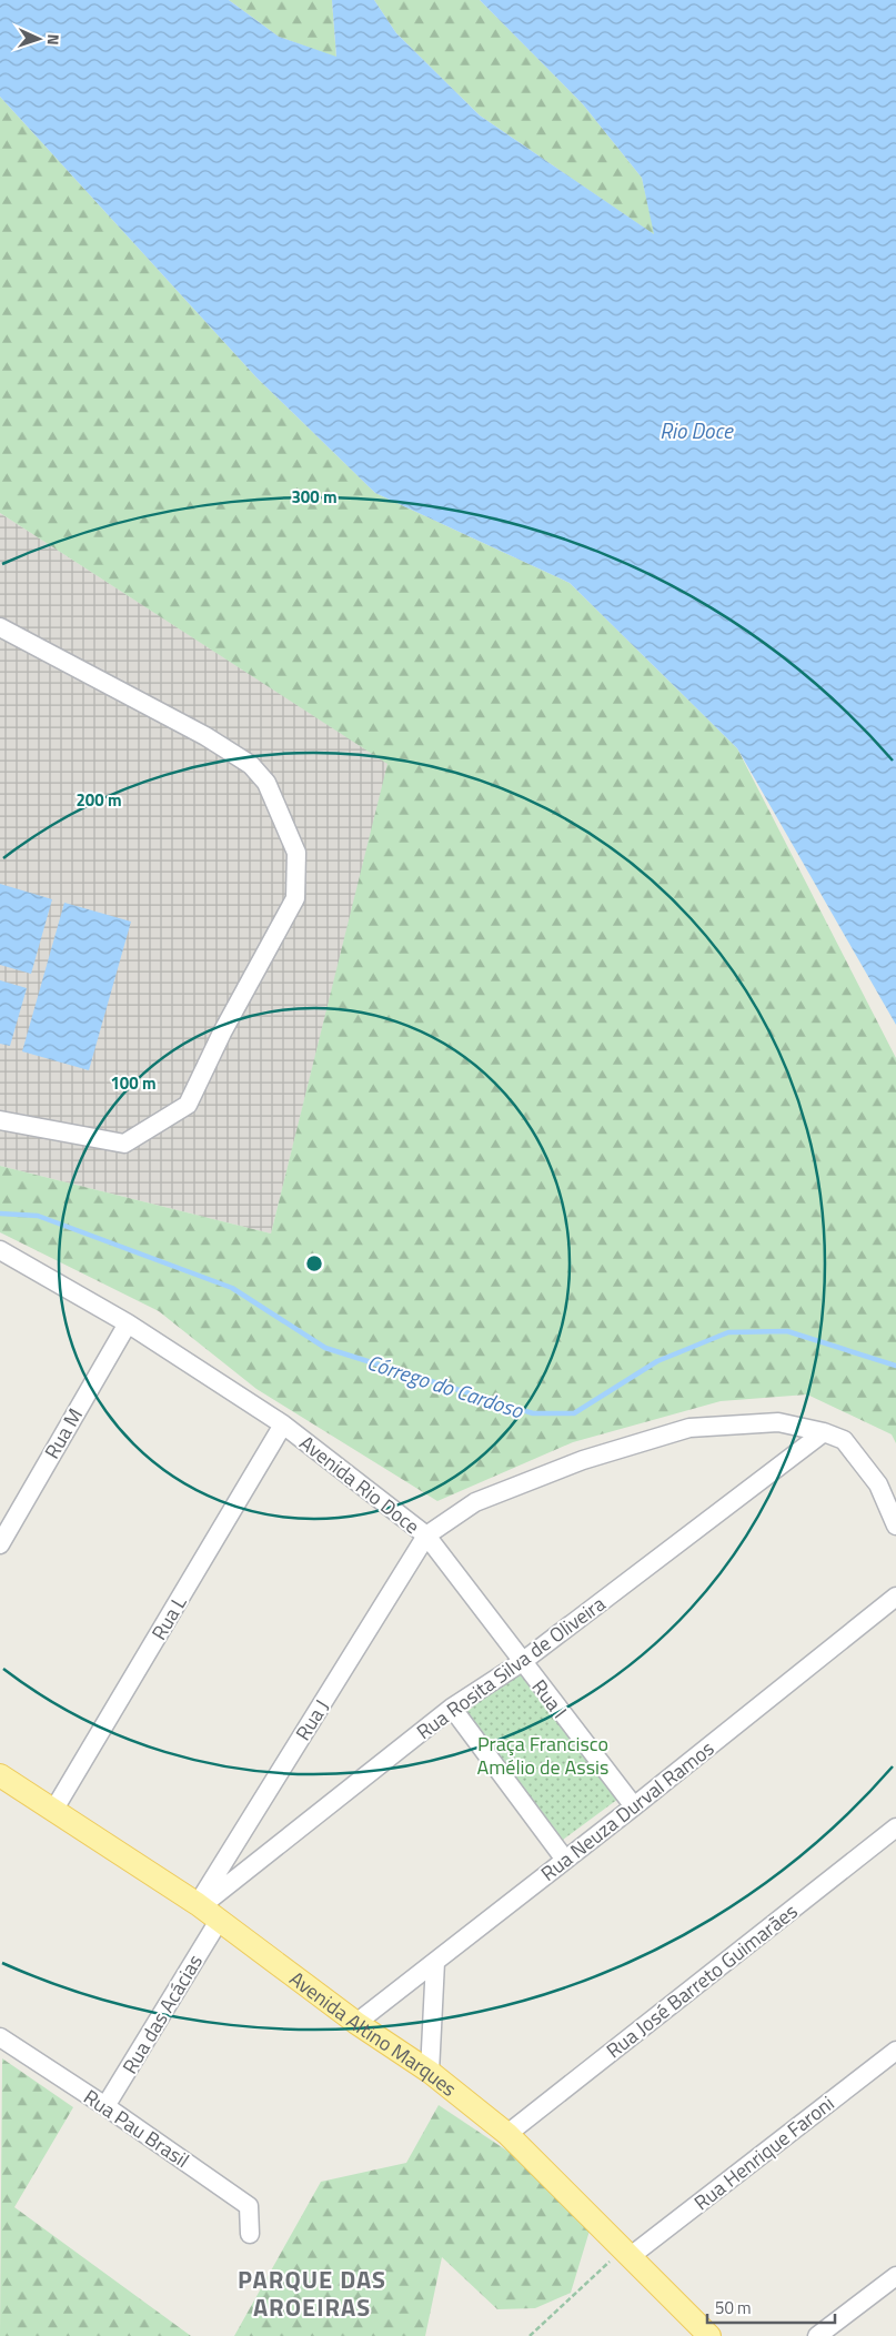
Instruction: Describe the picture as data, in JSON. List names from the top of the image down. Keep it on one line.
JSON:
{"streets":{"main road":["Avenida Altino Marques"],"street":["Rua M","Avenida Rio Doce","Rua L","Rua Rosita Silva de Oliveira","Rua I","Rua J","Rua Neuza Durval Ramos","Rua José Barreto Guimarães","Rua das Acácias","Rua Pau Brasil","Rua Henrique Faroni"]},"crossings":[["Rua M","Avenida Rio Doce"],["Avenida Rio Doce","Rua L"],["Avenida Rio Doce","Rua Rosita Silva de Oliveira"],["Avenida Rio Doce","Rua I"],["Avenida Rio Doce","Rua J"],["Rua L","Avenida Altino Marques"],["Rua Rosita Silva de Oliveira","Rua I"],["Rua Rosita Silva de Oliveira","Rua J"],["Rua Rosita Silva de Oliveira","Avenida Altino Marques"],["Rua I","Rua J"],["Rua I","Rua Neuza Durval Ramos"],["Rua J","Avenida Altino Marques"],["Rua Neuza Durval Ramos","Avenida Altino Marques"],["Rua José Barreto Guimarães","Avenida Altino Marques"],["Rua das Acácias","Avenida Altino Marques"],["Rua das Acácias","Rua Pau Brasil"],["Avenida Altino Marques","Rua Henrique Faroni"]],"districts":["PARQUE DAS AROEIRAS"],"water":["Rio Doce","Córrego do Cardoso"],"parks":["Praça Francisco Amélio de Assis"],"scale_bar":"50 m","north":"right","rings":["300 m","200 m","100 m"]}
